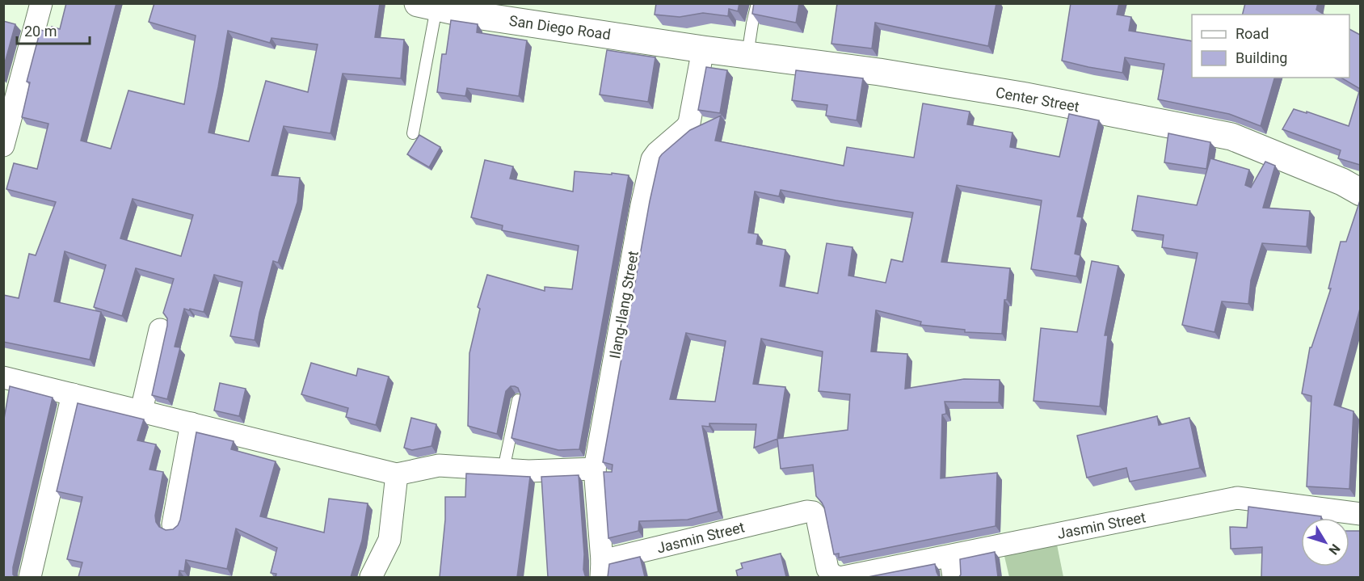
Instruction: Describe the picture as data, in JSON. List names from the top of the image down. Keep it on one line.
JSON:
{"streets":{"street":["San Diego Road","Center Street","Ilang-Ilang Street","Jasmin Street"]},"crossings":[["San Diego Road","Center Street"],["San Diego Road","Ilang-Ilang Street"],["Center Street","Ilang-Ilang Street"],["Ilang-Ilang Street","Jasmin Street"]],"legend":["Road","Building"],"scale_bar":"20 m","north":"bottom right"}
